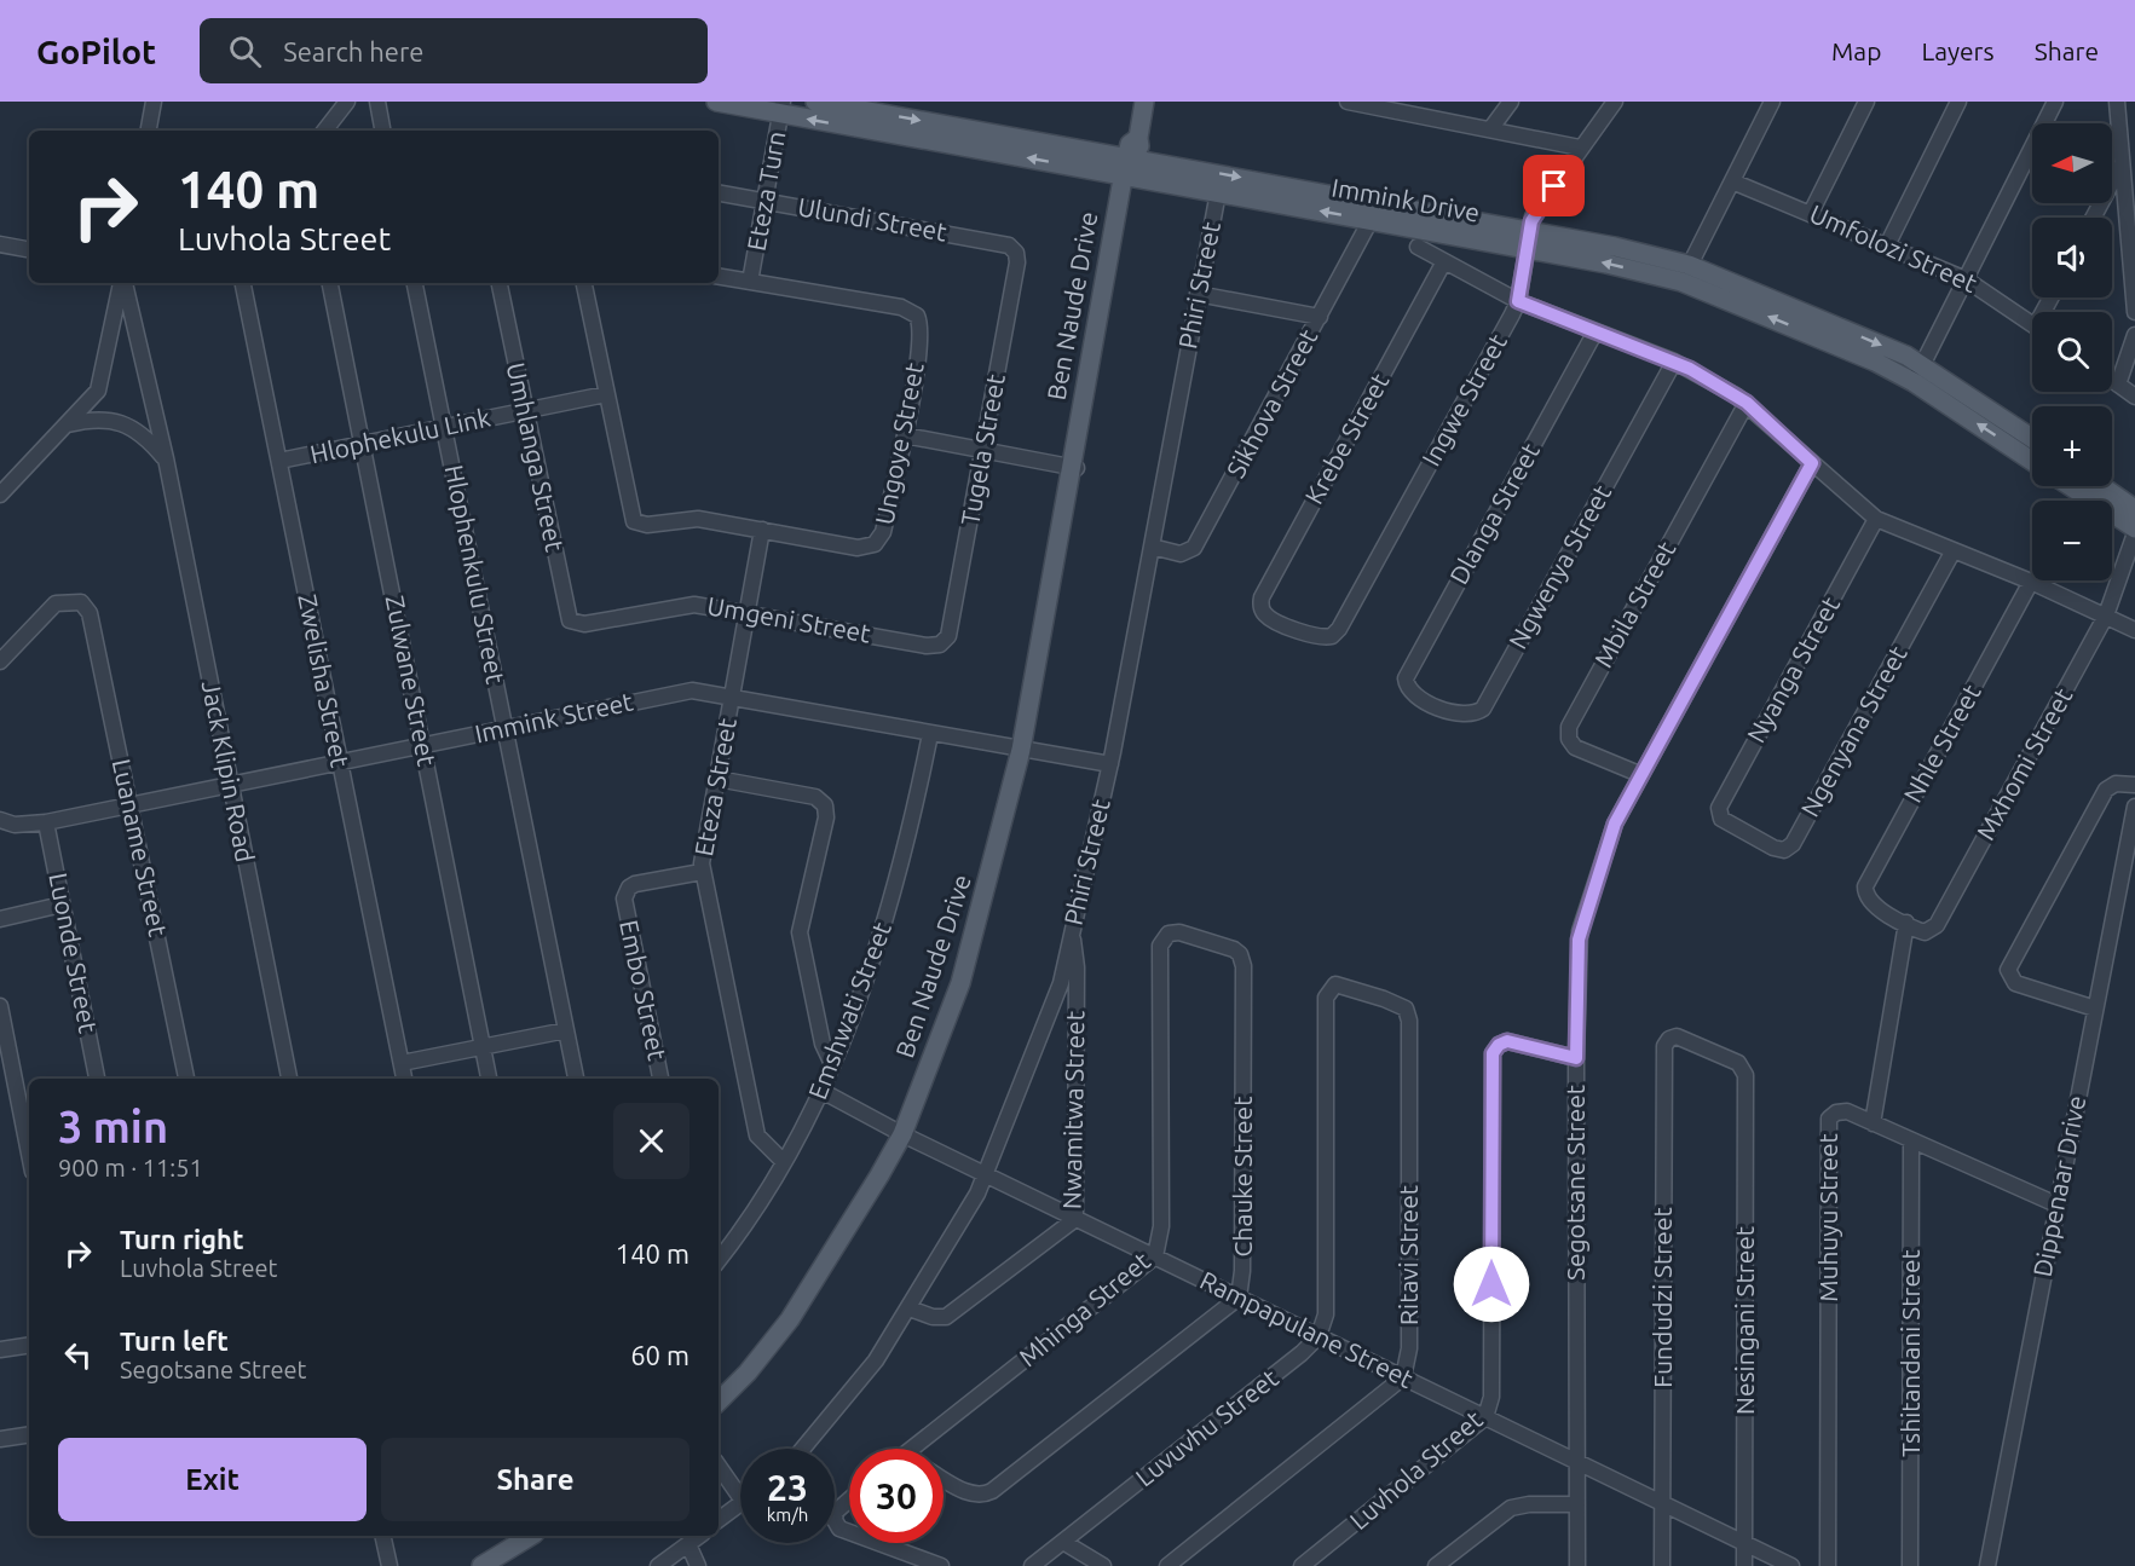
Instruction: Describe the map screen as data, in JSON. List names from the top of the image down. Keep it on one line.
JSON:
{"streets":{"main road":["Immink Drive","Ben Naude Drive"],"street":["Eteza Turn","Ulundi Street","Umfolozi Street","Phiri Street","Ingwe Street","Sikhova Street","Hlophekulu Link","Krebe Street","Ungoye Street","Tugela Street","Umhlanga Street","Dlanga Street","Ngwenya Street","Hlophenkulu Street","Mbila Street","Umgeni Street","Nyanga Street","Zwelisha Street","Zulwane Street","Immink Street","Ngenyana Street","Nhle Street","Mxhomi Street","Jack Klipin Road","Eteza Street","Luaname Street","Luonde Street","Embo Street","Emshwati Street","Nwamitwa Street","Chauke Street","Segotsane Street","Dippenaar Drive","Muhuyu Street","Ritavi Street","Fundudzi Street","Mhinga Street","Nesingani Street","Rampapulane Street","Tshitandani Street","Luvuvhu Street","Luvhola Street"]},"crossings":[["Eteza Turn","Immink Drive"],["Eteza Turn","Ulundi Street"],["Eteza Turn","Ungoye Street"],["Immink Drive","Phiri Street"],["Immink Drive","Ben Naude Drive"],["Immink Drive","Ingwe Street"],["Immink Drive","Sikhova Street"],["Ulundi Street","Tugela Street"],["Phiri Street","Sikhova Street"],["Phiri Street","Immink Street"],["Phiri Street","Nwamitwa Street"],["Phiri Street","Rampapulane Street"],["Ben Naude Drive","Immink Street"],["Ben Naude Drive","Rampapulane Street"],["Ingwe Street","Krebe Street"],["Hlophekulu Link","Ungoye Street"],["Hlophekulu Link","Umhlanga Street"],["Hlophekulu Link","Hlophenkulu Street"],["Hlophekulu Link","Zwelisha Street"],["Hlophekulu Link","Zulwane Street"],["Ungoye Street","Eteza Street"],["Tugela Street","Umgeni Street"],["Umhlanga Street","Umgeni Street"],["Dlanga Street","Ngwenya Street"],["Hlophenkulu Street","Immink Street"],["Mbila Street","Segotsane Street"],["Umgeni Street","Eteza Street"],["Nyanga Street","Ngenyana Street"],["Zwelisha Street","Immink Street"],["Zulwane Street","Immink Street"],["Immink Street","Jack Klipin Road"],["Immink Street","Eteza Street"],["Immink Street","Luaname Street"],["Immink Street","Luonde Street"],["Immink Street","Emshwati Street"],["Nhle Street","Mxhomi Street"],["Eteza Street","Embo Street"],["Eteza Street","Emshwati Street"],["Emshwati Street","Rampapulane Street"],["Nwamitwa Street","Rampapulane Street"],["Chauke Street","Mhinga Street"],["Chauke Street","Rampapulane Street"],["Segotsane Street","Rampapulane Street"],["Segotsane Street","Luvhola Street"],["Dippenaar Drive","Muhuyu Street"],["Muhuyu Street","Tshitandani Street"],["Ritavi Street","Rampapulane Street"],["Ritavi Street","Luvuvhu Street"],["Fundudzi Street","Nesingani Street"],["Fundudzi Street","Rampapulane Street"],["Mhinga Street","Rampapulane Street"],["Nesingani Street","Rampapulane Street"],["Rampapulane Street","Luvuvhu Street"],["Rampapulane Street","Luvhola Street"]],"north":"left","page":{"header":"GoPilot","search":"Search here","nav":["Map","Layers","Share"],"map_buttons":["+","−"],"turn":["140 m","Luvhola Street"],"heading":["3 min","900 m · 11:51"],"list":[{"name":"Turn right","note":"Luvhola Street","value":"140 m"},{"name":"Turn left","note":"Segotsane Street","value":"60 m"}],"buttons":["Exit","Share"],"speed":"23 km/h","limit":"30"}}
